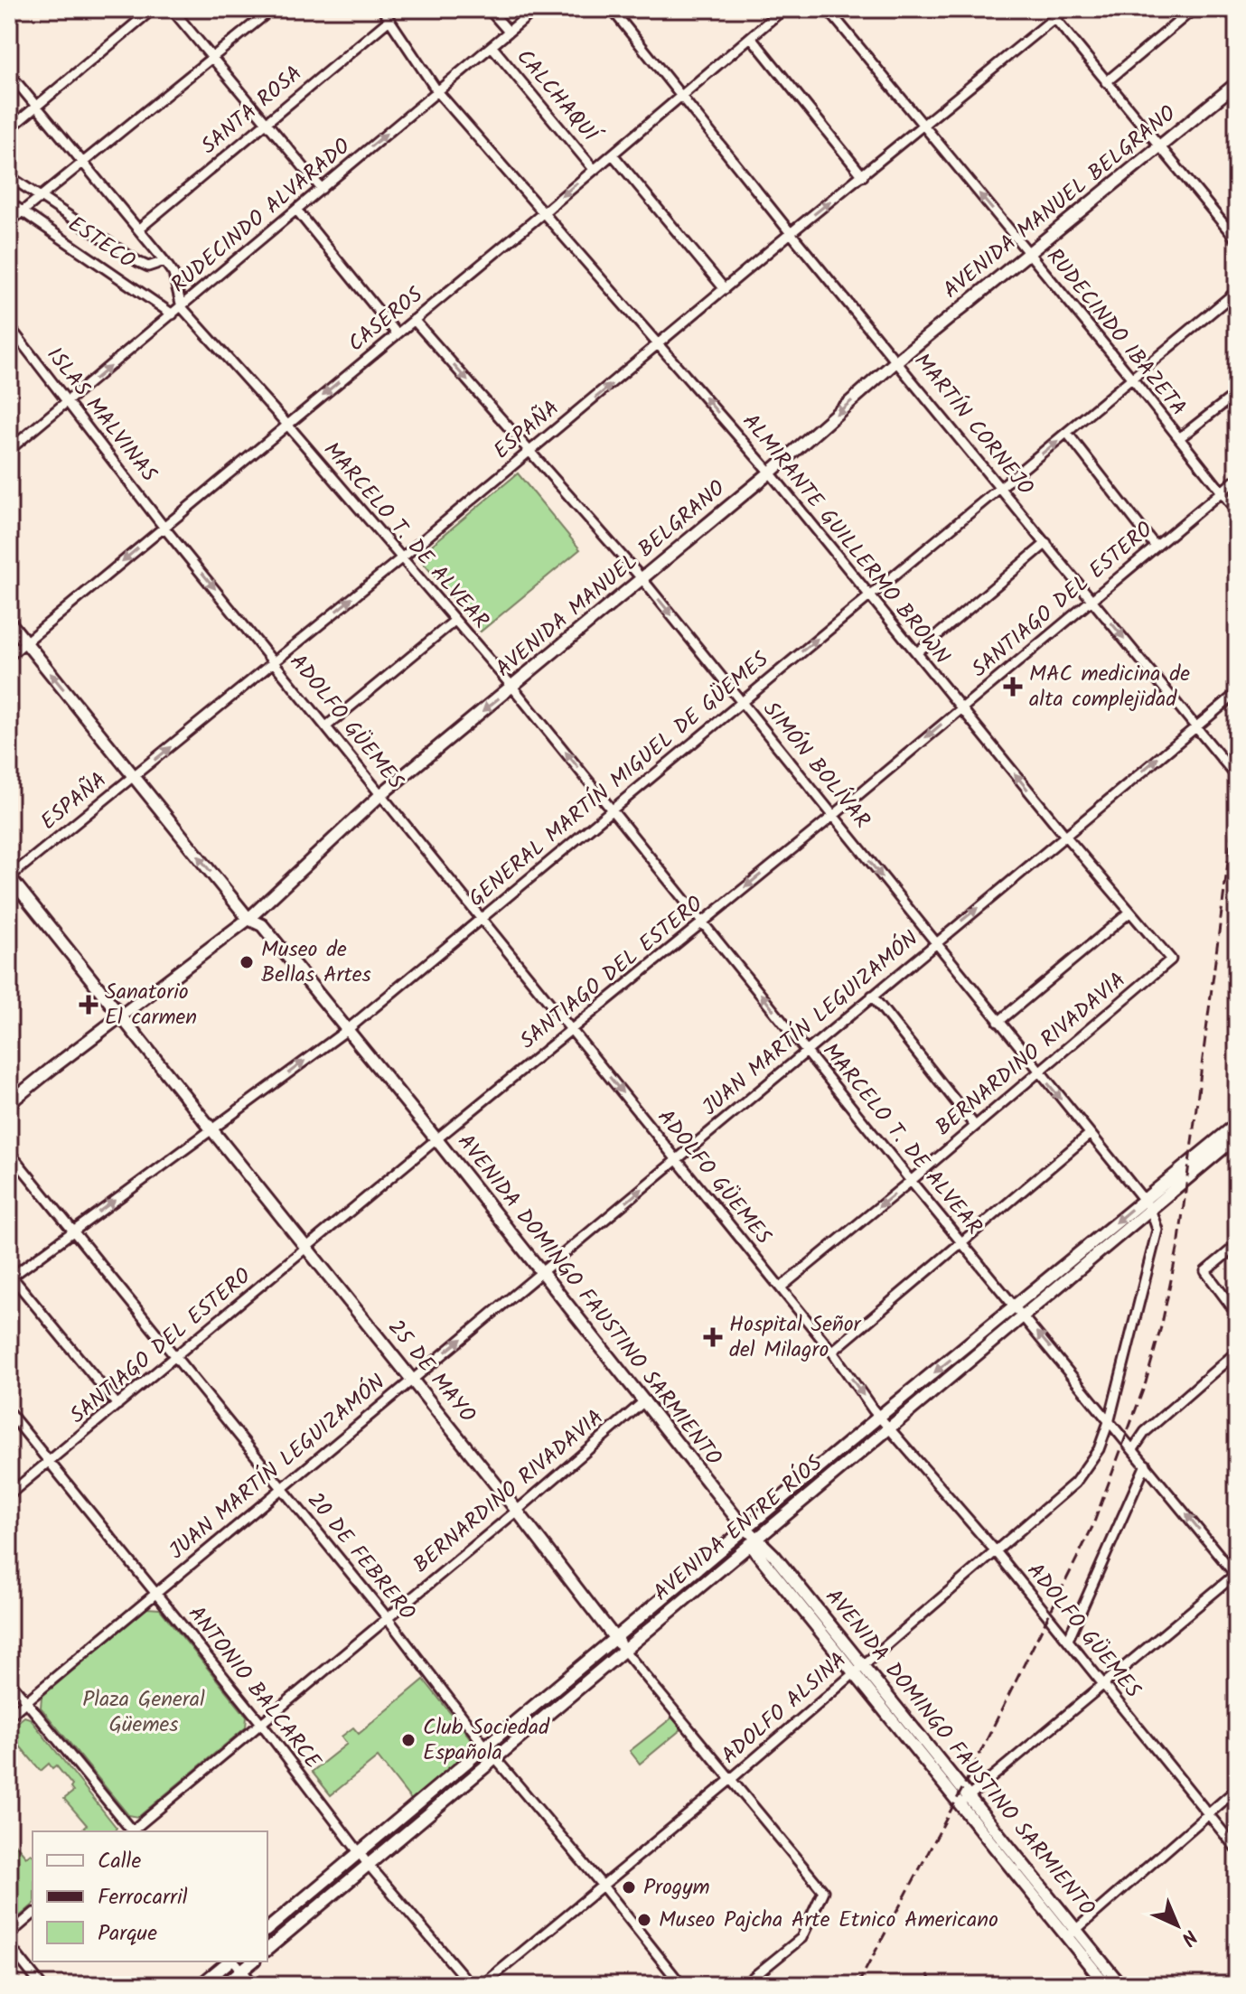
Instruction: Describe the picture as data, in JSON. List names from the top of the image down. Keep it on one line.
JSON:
{"streets":{"main road":["AVENIDA MANUEL BELGRANO","AVENIDA DOMINGO FAUSTINO SARMIENTO","25 DE MAYO","AVENIDA ENTRE RÍOS"],"street":["CALCHAQUÍ","SANTA ROSA","RUDECINDO ALVARADO","ESTECO","CASEROS","RUDECINDO IBAZETA","ISLAS MALVINAS","MARTÍN CORNEJO","ESPAÑA","MARCELO T. DE ALVEAR","ALMIRANTE GUILLERMO BROWN","SANTIAGO DEL ESTERO","ADOLFO GÜEMES","SIMÓN BOLÍVAR","GENERAL MARTÍN MIGUEL DE GÜEMES","JUAN MARTÍN LEGUIZAMÓN","BERNARDINO RIVADAVIA","20 DE FEBRERO","ANTONIO BALCARCE","ADOLFO ALSINA"]},"crossings":[["CALCHAQUÍ","RUDECINDO ALVARADO"],["CALCHAQUÍ","CASEROS"],["SANTA ROSA","ALMIRANTE GUILLERMO BROWN"],["AVENIDA MANUEL BELGRANO","RUDECINDO IBAZETA"],["AVENIDA MANUEL BELGRANO","MARTÍN CORNEJO"],["AVENIDA MANUEL BELGRANO","MARCELO T. DE ALVEAR"],["AVENIDA MANUEL BELGRANO","ALMIRANTE GUILLERMO BROWN"],["AVENIDA MANUEL BELGRANO","ADOLFO GÜEMES"],["AVENIDA MANUEL BELGRANO","SIMÓN BOLÍVAR"],["AVENIDA MANUEL BELGRANO","AVENIDA DOMINGO FAUSTINO SARMIENTO"],["AVENIDA MANUEL BELGRANO","25 DE MAYO"],["RUDECINDO ALVARADO","ESTECO"],["RUDECINDO ALVARADO","ISLAS MALVINAS"],["RUDECINDO ALVARADO","MARCELO T. DE ALVEAR"],["RUDECINDO ALVARADO","ALMIRANTE GUILLERMO BROWN"],["CASEROS","ISLAS MALVINAS"],["CASEROS","MARTÍN CORNEJO"],["CASEROS","MARCELO T. DE ALVEAR"],["CASEROS","ALMIRANTE GUILLERMO BROWN"],["CASEROS","ADOLFO GÜEMES"],["CASEROS","SIMÓN BOLÍVAR"],["CASEROS","AVENIDA DOMINGO FAUSTINO SARMIENTO"],["RUDECINDO IBAZETA","ESPAÑA"],["RUDECINDO IBAZETA","SANTIAGO DEL ESTERO"],["RUDECINDO IBAZETA","GENERAL MARTÍN MIGUEL DE GÜEMES"],["ISLAS MALVINAS","ADOLFO GÜEMES"],["MARTÍN CORNEJO","ESPAÑA"],["MARTÍN CORNEJO","SANTIAGO DEL ESTERO"],["MARTÍN CORNEJO","GENERAL MARTÍN MIGUEL DE GÜEMES"],["MARTÍN CORNEJO","JUAN MARTÍN LEGUIZAMÓN"],["ESPAÑA","MARCELO T. DE ALVEAR"],["ESPAÑA","ALMIRANTE GUILLERMO BROWN"],["ESPAÑA","ADOLFO GÜEMES"],["ESPAÑA","SIMÓN BOLÍVAR"],["ESPAÑA","AVENIDA DOMINGO FAUSTINO SARMIENTO"],["ESPAÑA","25 DE MAYO"],["MARCELO T. DE ALVEAR","SANTIAGO DEL ESTERO"],["MARCELO T. DE ALVEAR","GENERAL MARTÍN MIGUEL DE GÜEMES"],["MARCELO T. DE ALVEAR","JUAN MARTÍN LEGUIZAMÓN"],["MARCELO T. DE ALVEAR","BERNARDINO RIVADAVIA"],["MARCELO T. DE ALVEAR","AVENIDA ENTRE RÍOS"],["MARCELO T. DE ALVEAR","ADOLFO ALSINA"],["ALMIRANTE GUILLERMO BROWN","SANTIAGO DEL ESTERO"],["ALMIRANTE GUILLERMO BROWN","GENERAL MARTÍN MIGUEL DE GÜEMES"],["ALMIRANTE GUILLERMO BROWN","JUAN MARTÍN LEGUIZAMÓN"],["ALMIRANTE GUILLERMO BROWN","BERNARDINO RIVADAVIA"],["SANTIAGO DEL ESTERO","ADOLFO GÜEMES"],["SANTIAGO DEL ESTERO","SIMÓN BOLÍVAR"],["SANTIAGO DEL ESTERO","AVENIDA DOMINGO FAUSTINO SARMIENTO"],["SANTIAGO DEL ESTERO","25 DE MAYO"],["SANTIAGO DEL ESTERO","20 DE FEBRERO"],["SANTIAGO DEL ESTERO","ANTONIO BALCARCE"],["ADOLFO GÜEMES","GENERAL MARTÍN MIGUEL DE GÜEMES"],["ADOLFO GÜEMES","JUAN MARTÍN LEGUIZAMÓN"],["ADOLFO GÜEMES","BERNARDINO RIVADAVIA"],["ADOLFO GÜEMES","AVENIDA ENTRE RÍOS"],["ADOLFO GÜEMES","ADOLFO ALSINA"],["SIMÓN BOLÍVAR","GENERAL MARTÍN MIGUEL DE GÜEMES"],["SIMÓN BOLÍVAR","JUAN MARTÍN LEGUIZAMÓN"],["SIMÓN BOLÍVAR","BERNARDINO RIVADAVIA"],["SIMÓN BOLÍVAR","AVENIDA ENTRE RÍOS"],["SIMÓN BOLÍVAR","ADOLFO ALSINA"],["GENERAL MARTÍN MIGUEL DE GÜEMES","AVENIDA DOMINGO FAUSTINO SARMIENTO"],["GENERAL MARTÍN MIGUEL DE GÜEMES","25 DE MAYO"],["GENERAL MARTÍN MIGUEL DE GÜEMES","20 DE FEBRERO"],["JUAN MARTÍN LEGUIZAMÓN","AVENIDA DOMINGO FAUSTINO SARMIENTO"],["JUAN MARTÍN LEGUIZAMÓN","25 DE MAYO"],["JUAN MARTÍN LEGUIZAMÓN","20 DE FEBRERO"],["JUAN MARTÍN LEGUIZAMÓN","ANTONIO BALCARCE"],["BERNARDINO RIVADAVIA","AVENIDA DOMINGO FAUSTINO SARMIENTO"],["BERNARDINO RIVADAVIA","25 DE MAYO"],["BERNARDINO RIVADAVIA","20 DE FEBRERO"],["BERNARDINO RIVADAVIA","ANTONIO BALCARCE"],["AVENIDA DOMINGO FAUSTINO SARMIENTO","AVENIDA ENTRE RÍOS"],["AVENIDA DOMINGO FAUSTINO SARMIENTO","ADOLFO ALSINA"],["25 DE MAYO","AVENIDA ENTRE RÍOS"],["25 DE MAYO","ADOLFO ALSINA"],["AVENIDA ENTRE RÍOS","20 DE FEBRERO"],["AVENIDA ENTRE RÍOS","ANTONIO BALCARCE"],["AVENIDA ENTRE RÍOS","ADOLFO ALSINA"],["20 DE FEBRERO","ADOLFO ALSINA"]],"one_way":["RUDECINDO ALVARADO","CASEROS","ESPAÑA","MARCELO T. DE ALVEAR","SIMÓN BOLÍVAR","GENERAL MARTÍN MIGUEL DE GÜEMES","JUAN MARTÍN LEGUIZAMÓN"],"parks":["Plaza General Güemes"],"places":{"health":["MAC medicina de alta complejidad","Sanatorio El carmen","Hospital Señor del Milagro"],"other":["Museo de Bellas Artes","Club Sociedad Española","Progym","Museo Pajcha Arte Etnico Americano"]},"legend":["Calle","Ferrocarril","Parque"],"north":"bottom right"}
